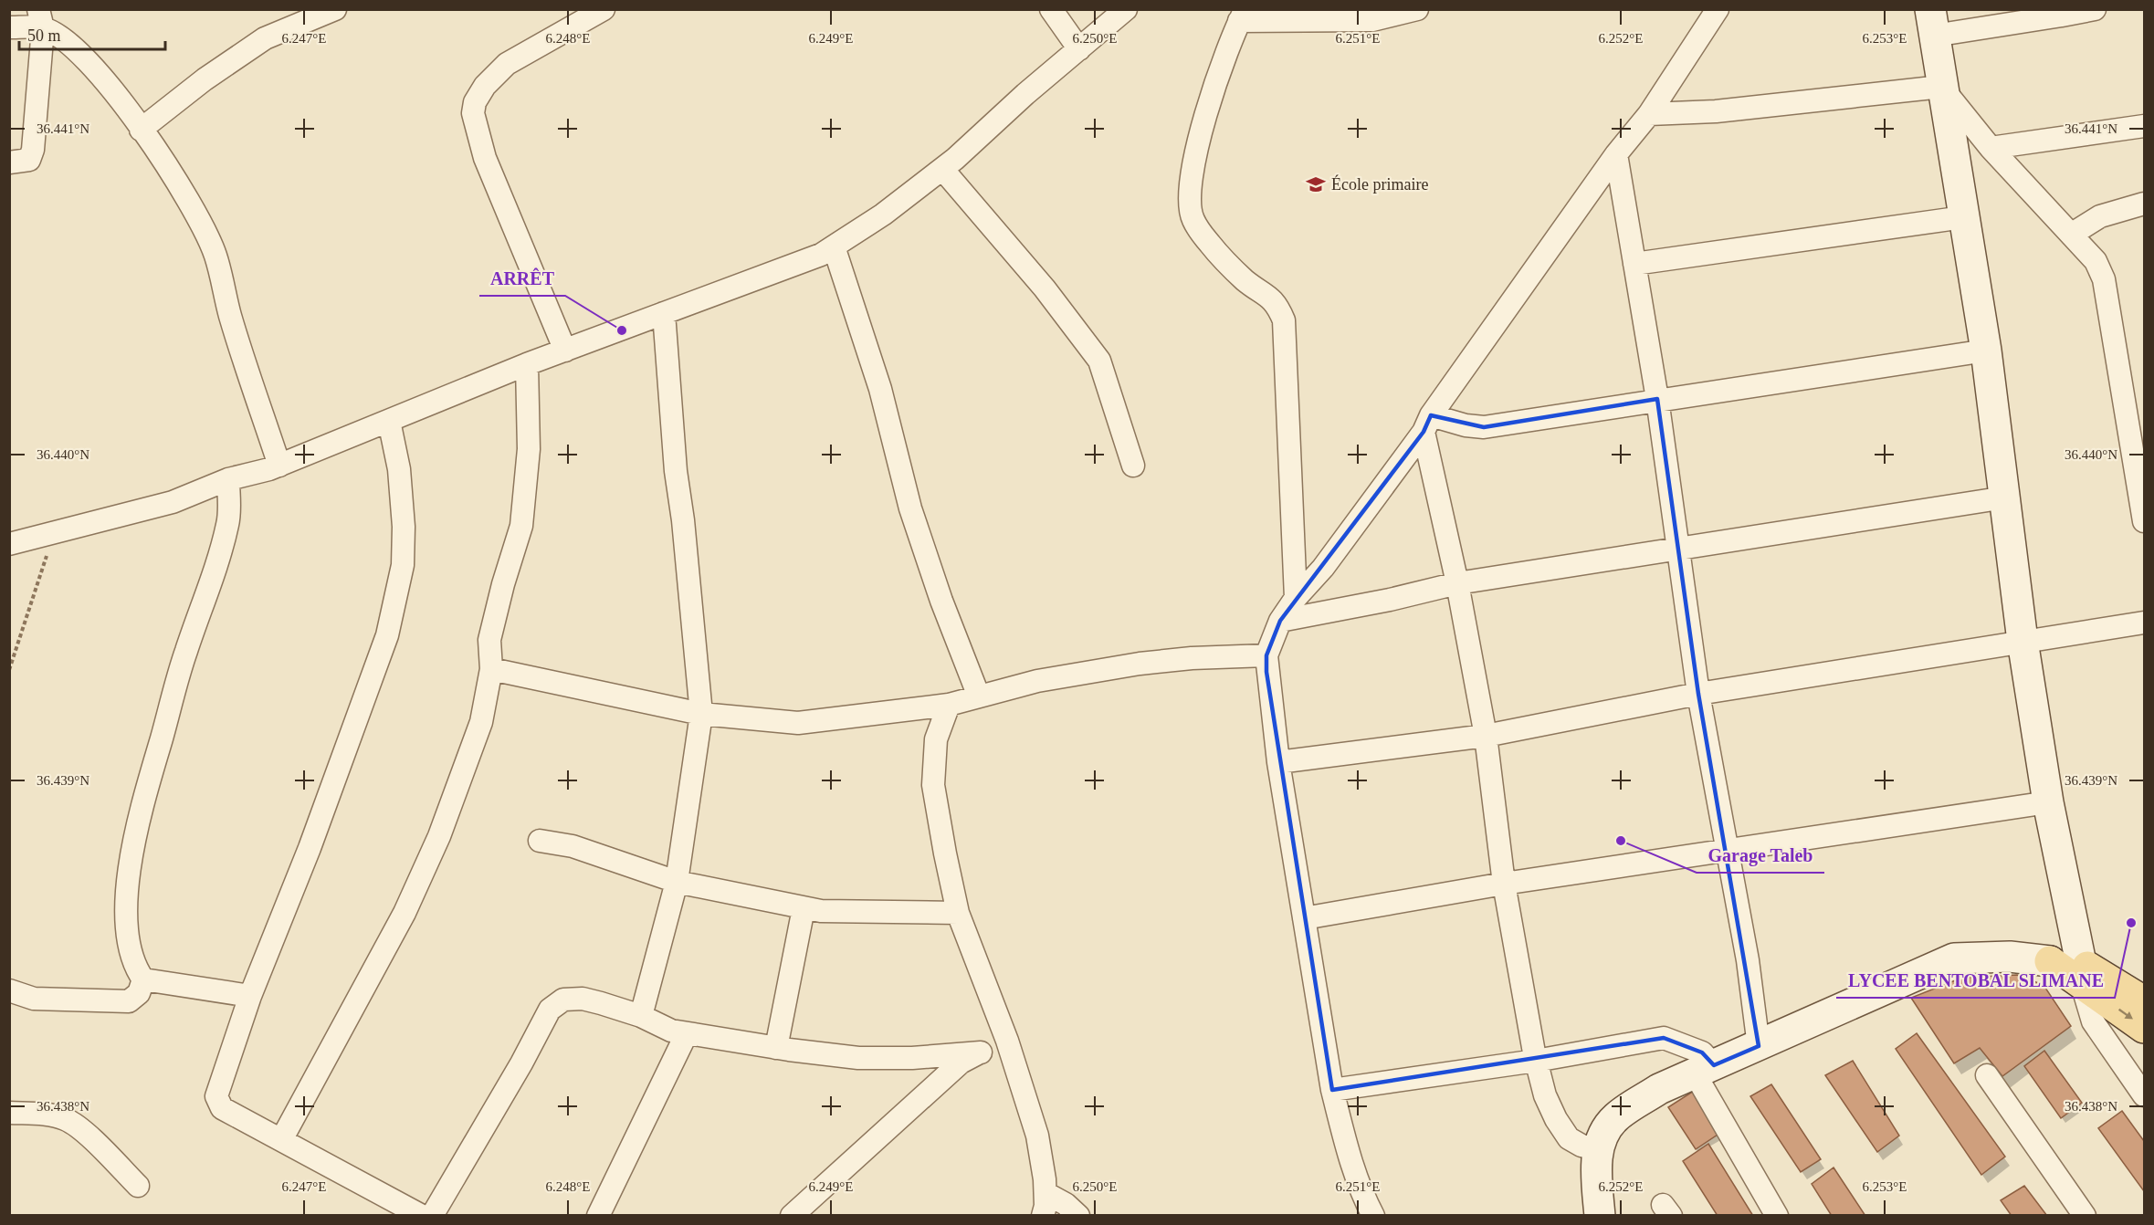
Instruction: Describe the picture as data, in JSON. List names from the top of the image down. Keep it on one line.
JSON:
{"places":{"school or university":["École primaire"],"other":["ARRÊT","Garage Taleb","LYCEE BENTOBAL SLIMANE"]},"scale_bar":"50 m","coordinates":["6.247°E","6.248°E","6.249°E","6.250°E","6.251°E","6.252°E","6.253°E","36.441°N","36.440°N","36.439°N","36.438°N"]}
